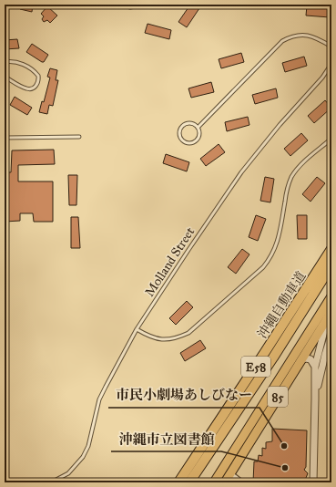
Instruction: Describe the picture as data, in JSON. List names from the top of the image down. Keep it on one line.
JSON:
{"streets":{"highway":["沖縄自動車道","E58"],"main road":["85"],"lane":["Molland Street"]},"places":["市民小劇場あしびなー","沖縄市立図書館"]}
